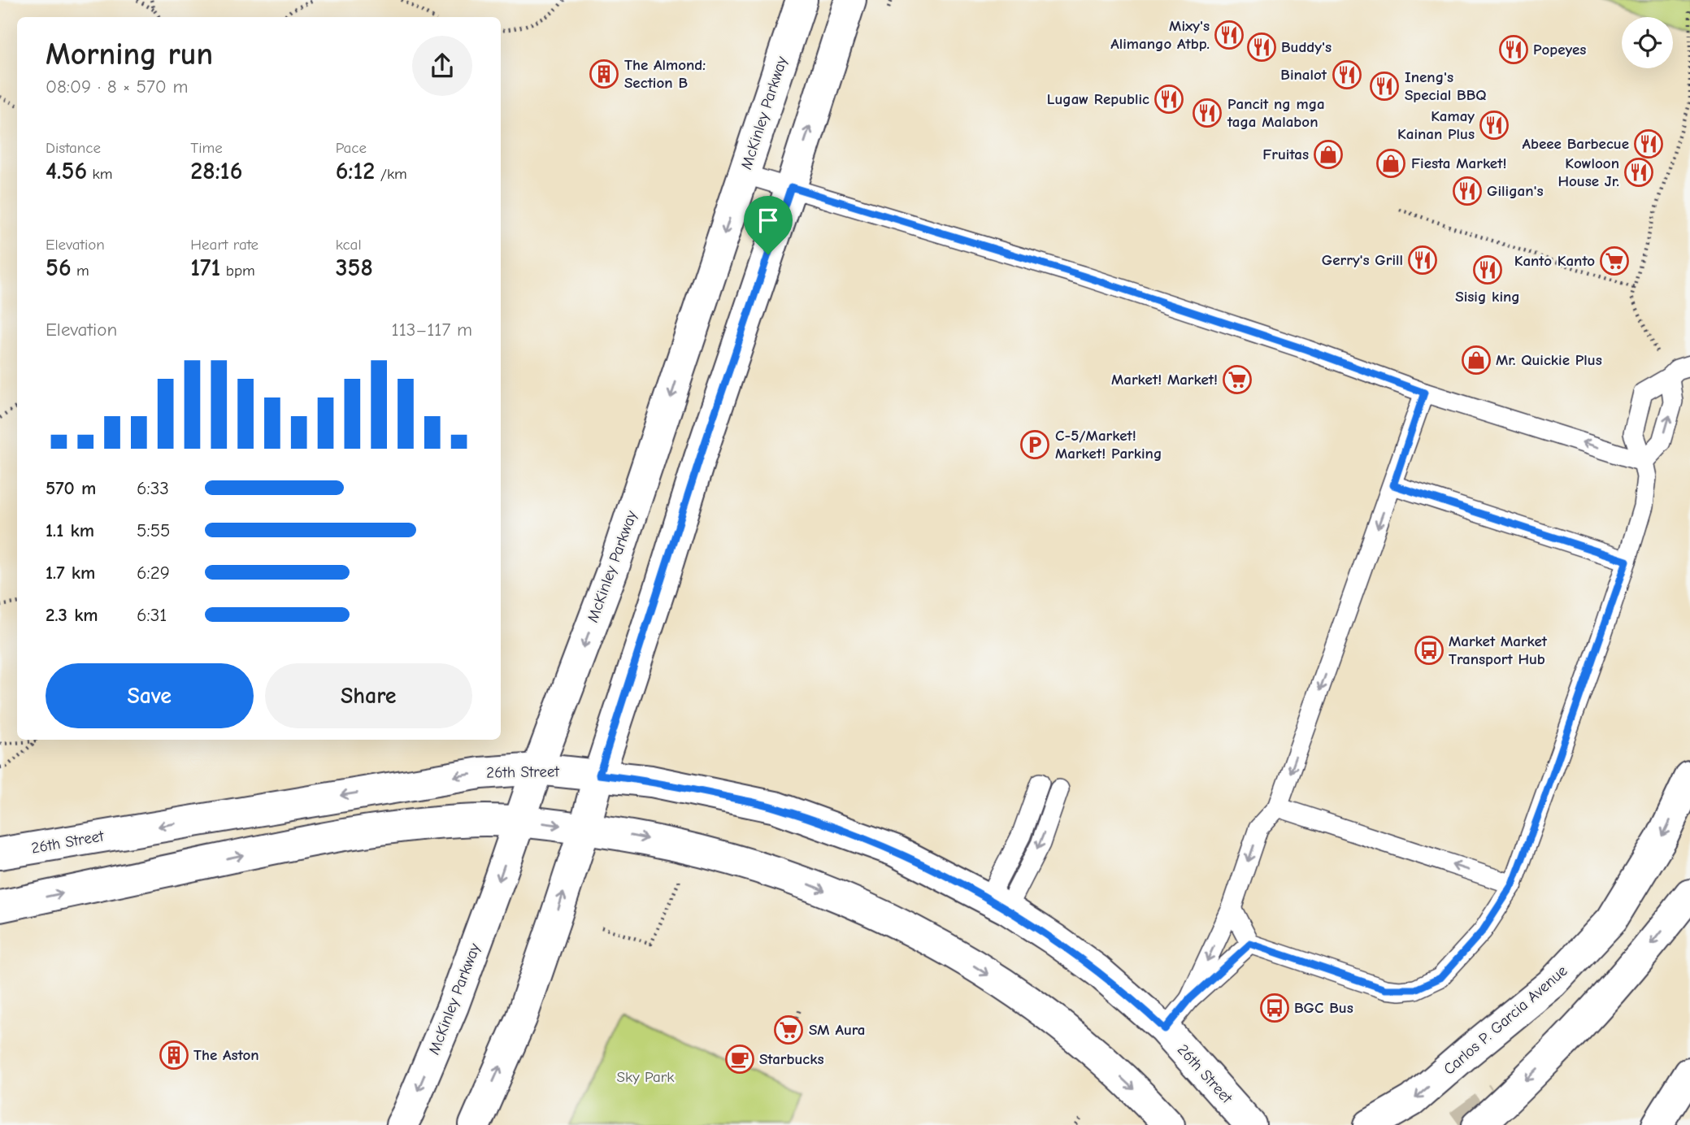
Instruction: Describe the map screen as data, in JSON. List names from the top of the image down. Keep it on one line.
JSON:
{"streets":{"main road":["McKinley Parkway","26th Street","Carlos P. Garcia Avenue"]},"crossings":[["McKinley Parkway","26th Street"]],"parks":["Sky Park"],"places":{"restaurant":["Mixy's Alimango Atbp.","Buddy's","Popeyes","Binalot","Ineng's Special BBQ","Lugaw Republic","Pancit ng mga taga Malabon","Kamay Kainan Plus","Abeee Barbecue","Kowloon House Jr.","Giligan's","Gerry's Grill","Sisig king"],"building":["The Almond: Section B","The Aston"],"shop":["Fruitas","Fiesta Market!","Mr. Quickie Plus"],"supermarket":["Kanto Kanto","Market! Market!","SM Aura"],"parking":["C-5/Market! Market! Parking"],"bus stop":["Market Market Transport Hub","BGC Bus"],"cafe":["Starbucks"]},"page":{"heading":["Morning run","08:09 · 8 × 570 m"],"stats":[["Distance","4.56 km"],["Time","28:16"],["Pace","6:12 /km"],["Elevation","56 m"],["Heart rate","171 bpm"],["kcal","358"]],"chart":["Elevation","113–117 m"],"list":[{"name":"570 m","note":"6:33"},{"name":"1.1 km","note":"5:55"},{"name":"1.7 km","note":"6:29"},{"name":"2.3 km","note":"6:31"}],"buttons":["Save","Share"]}}
